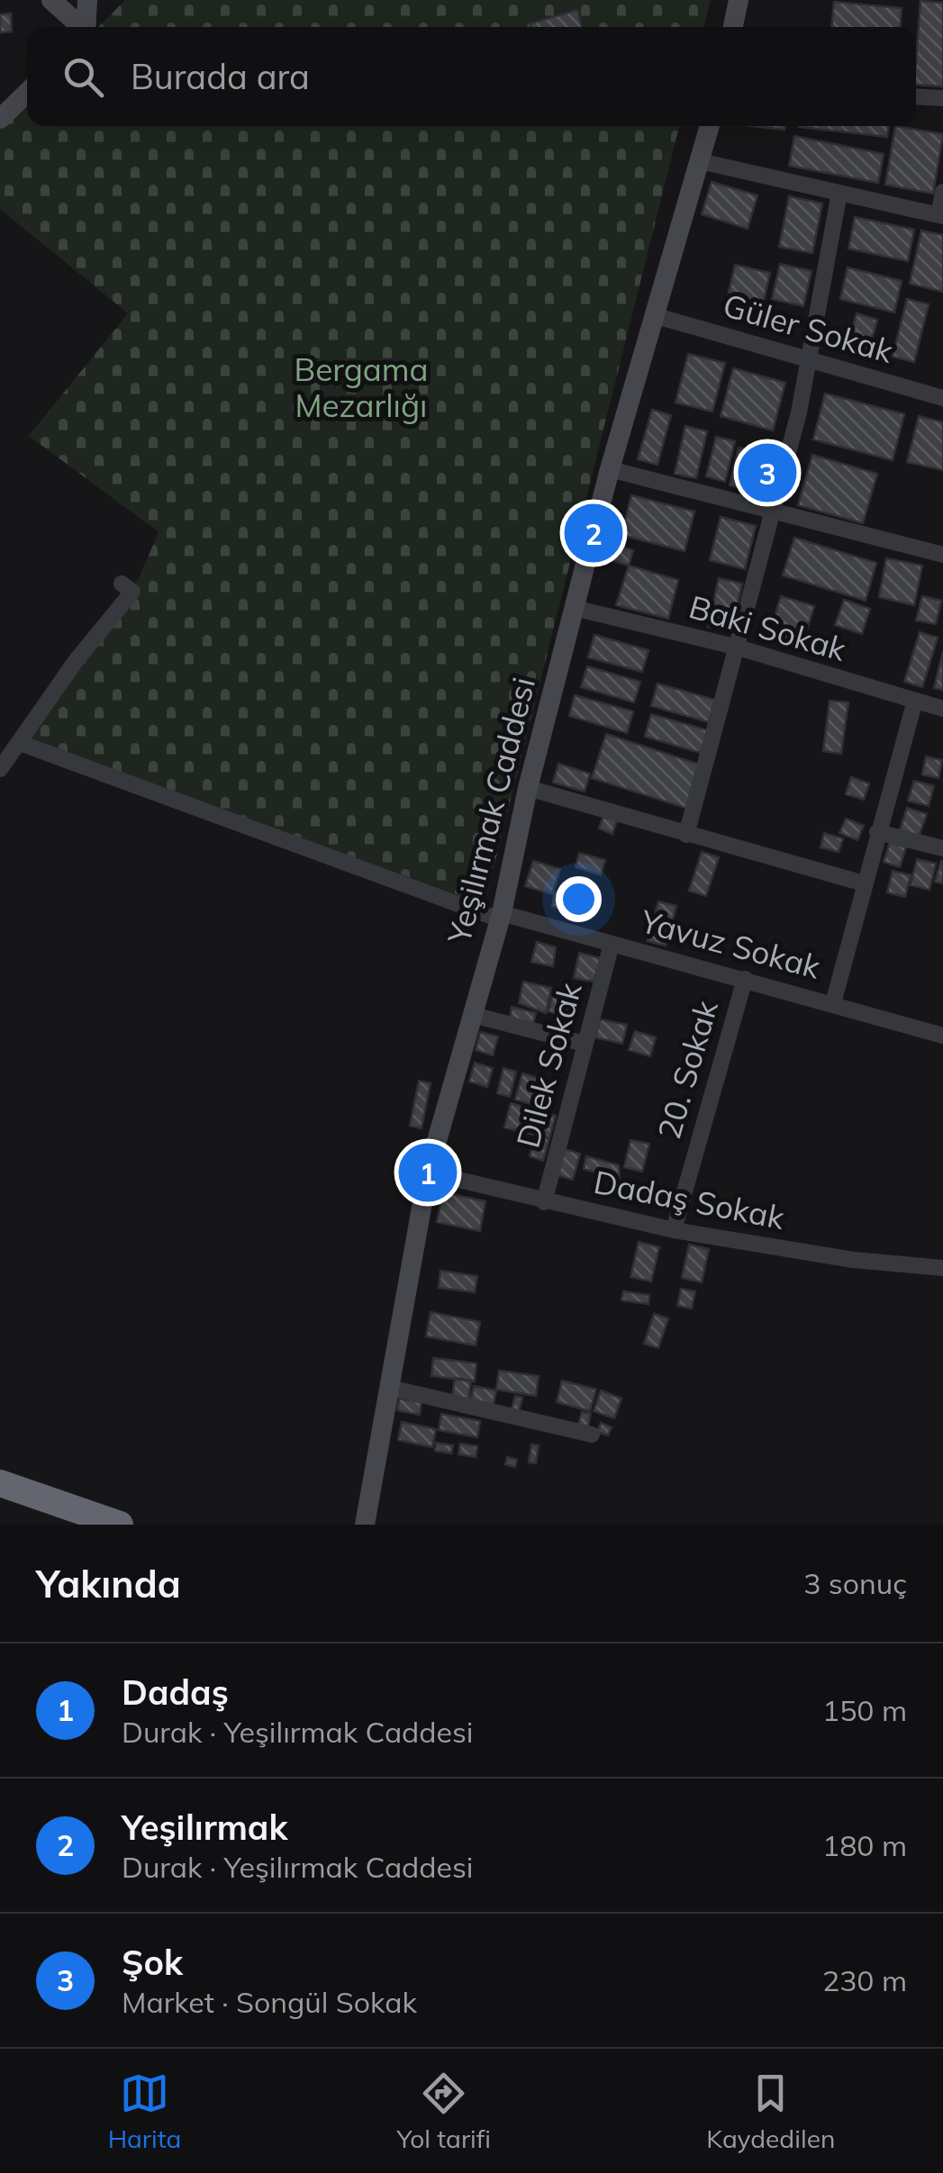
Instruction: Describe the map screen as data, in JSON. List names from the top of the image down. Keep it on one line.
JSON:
{"streets":{"street":["Güler Sokak","Baki Sokak","Yeşilırmak Caddesi","Yavuz Sokak","Dilek Sokak","20. Sokak","Dadaş Sokak"]},"crossings":[["Güler Sokak","Yeşilırmak Caddesi"],["Baki Sokak","Yeşilırmak Caddesi"],["Yeşilırmak Caddesi","Yavuz Sokak"],["Yeşilırmak Caddesi","Dadaş Sokak"],["Yavuz Sokak","Dilek Sokak"],["Yavuz Sokak","20. Sokak"],["Dilek Sokak","Dadaş Sokak"],["20. Sokak","Dadaş Sokak"]],"parks":["Bergama Mezarlığı"],"page":{"search":"Burada ara","pins":["3","2","1"],"heading":["Yakında","3 sonuç"],"list":[{"mark":"1","name":"Dadaş","note":"Durak · Yeşilırmak Caddesi","value":"150 m"},{"mark":"2","name":"Yeşilırmak","note":"Durak · Yeşilırmak Caddesi","value":"180 m"},{"mark":"3","name":"Şok","note":"Market · Songül Sokak","value":"230 m"}],"nav":["Harita","Yol tarifi","Kaydedilen"]}}
